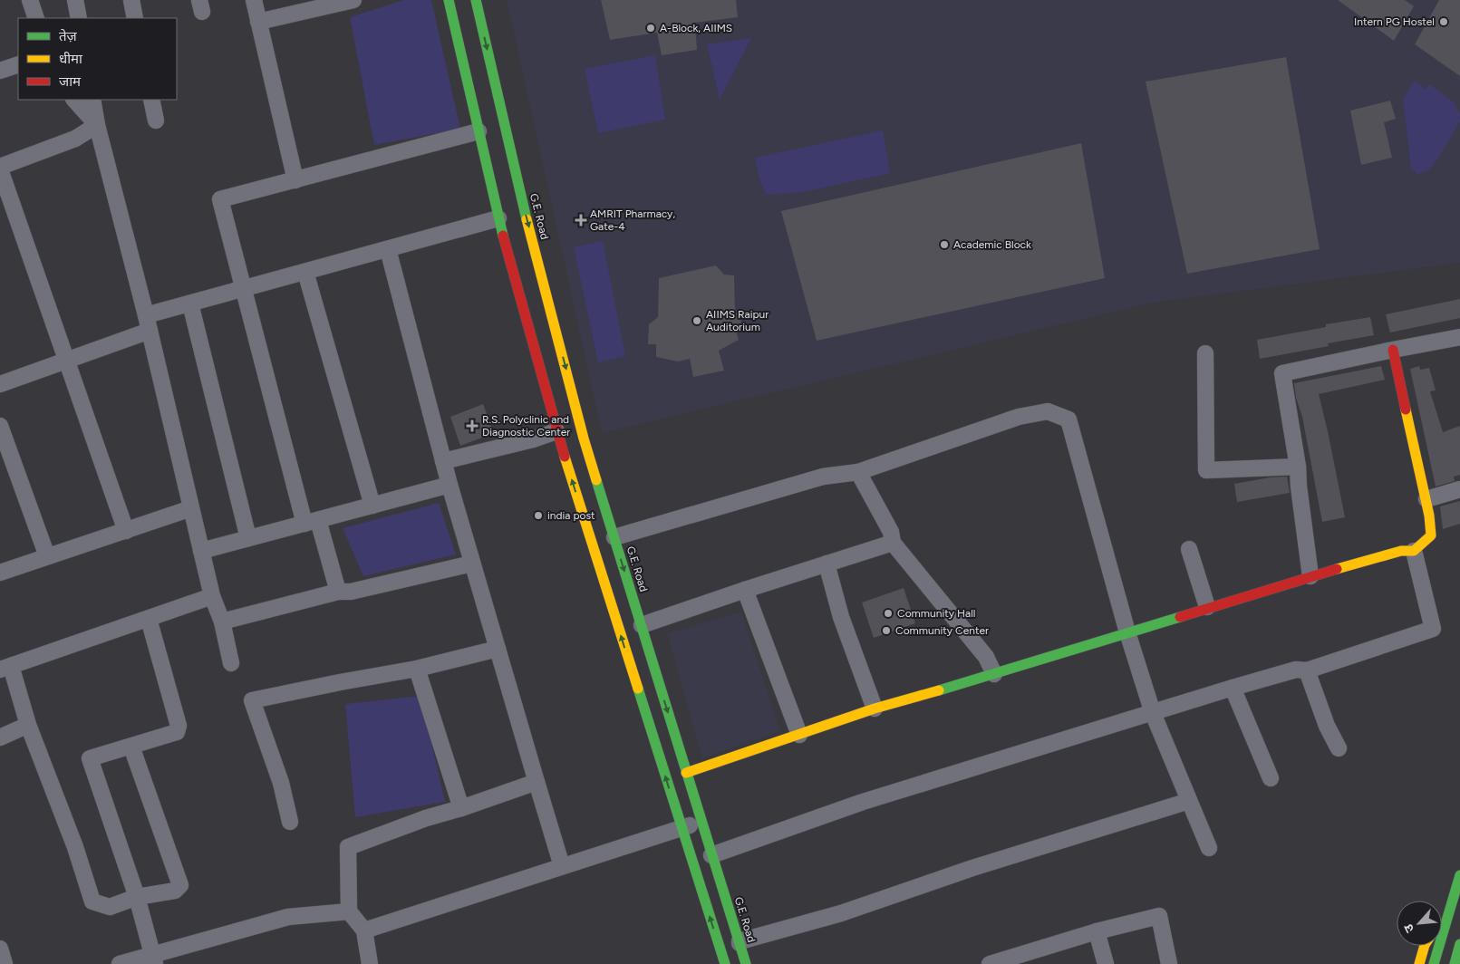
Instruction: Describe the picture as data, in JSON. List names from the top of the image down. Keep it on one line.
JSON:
{"streets":{"main road":["G.E. Road"]},"places":{"other":["Intern PG Hostel","A-Block, AIIMS","Academic Block","AIIMS Raipur Auditorium","india post","Community Hall","Community Center"],"health":["AMRIT Pharmacy, Gate-4","R.S. Polyclinic and Diagnostic Center"]},"legend":["तेज़","धीमा","जाम"],"north":"bottom left"}
